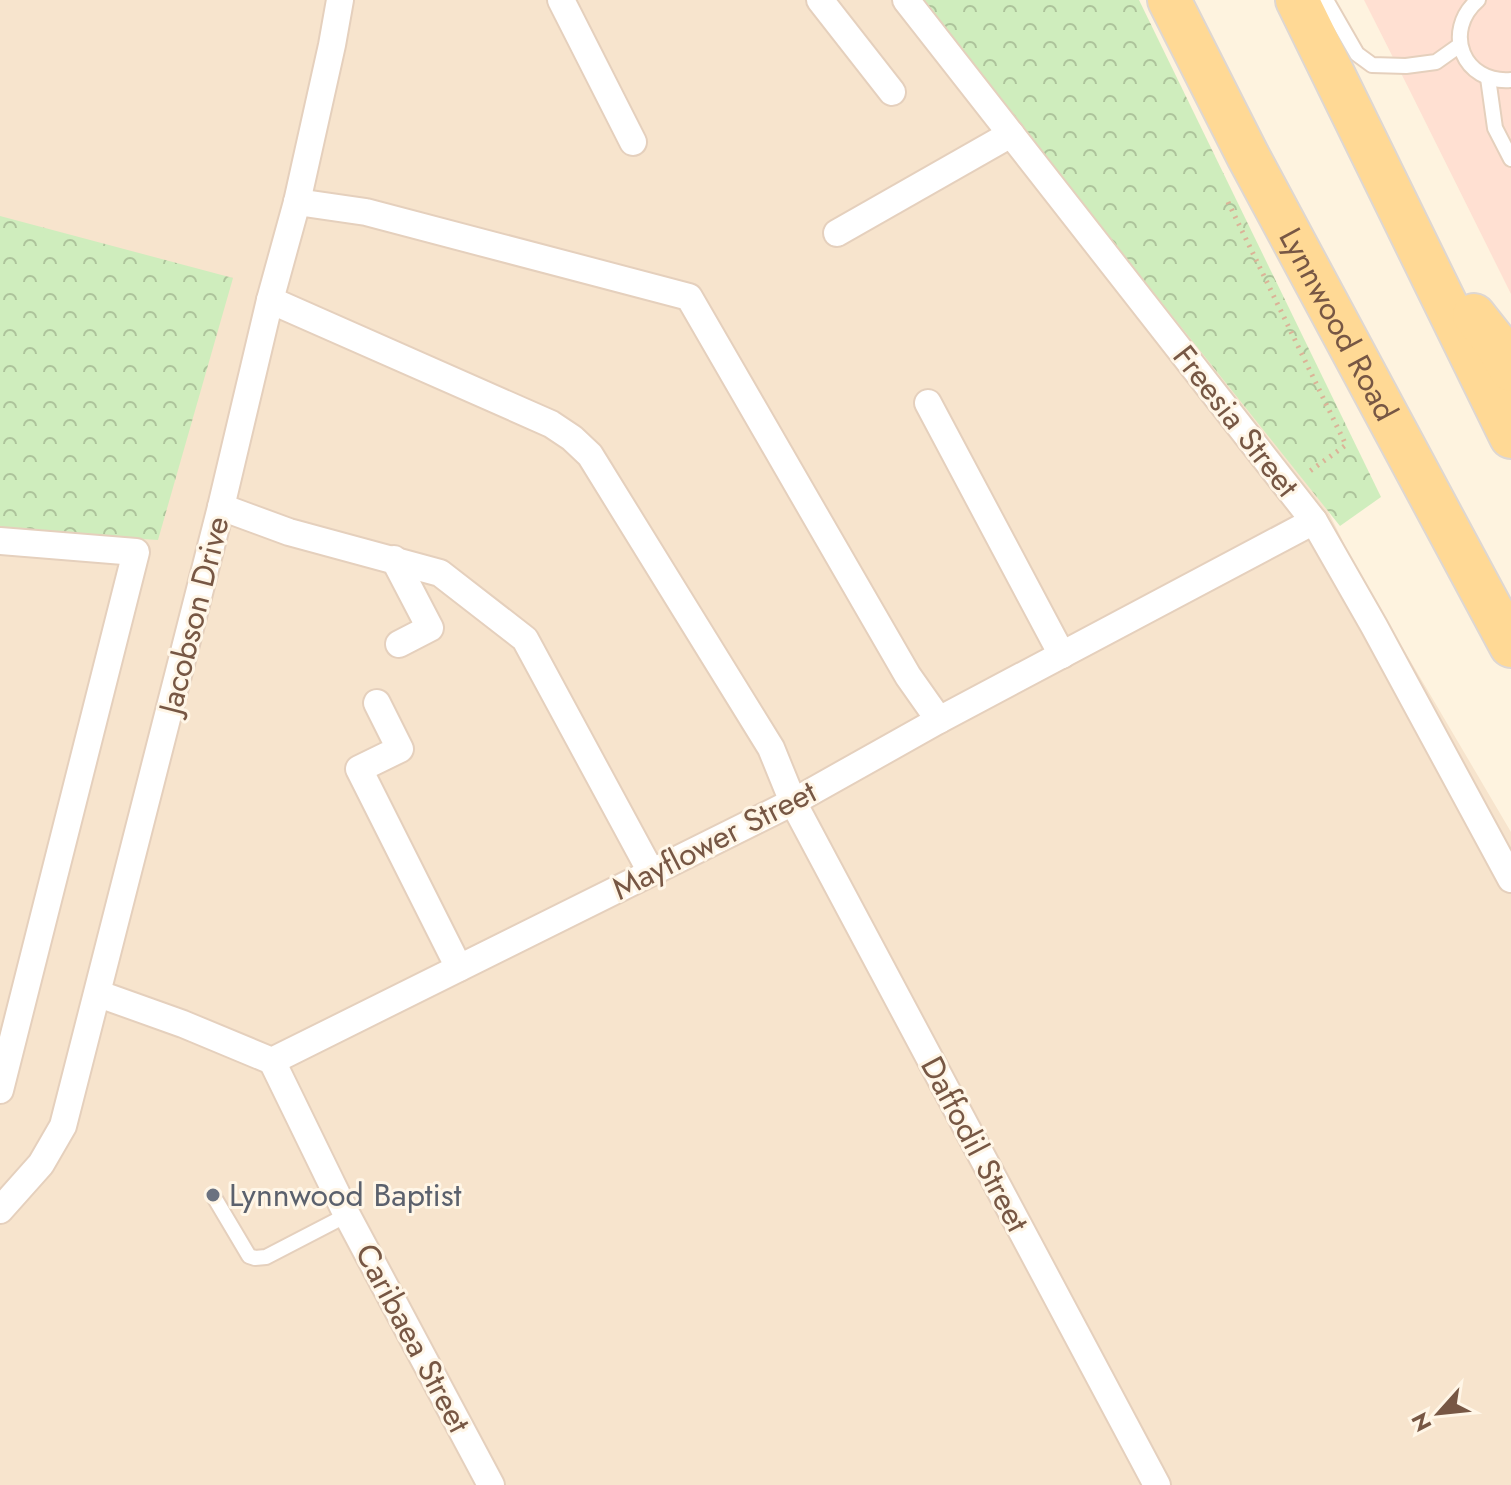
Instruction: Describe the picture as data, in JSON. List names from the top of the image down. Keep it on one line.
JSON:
{"streets":{"main road":["Lynnwood Road"],"street":["Freesia Street","Jacobson Drive","Mayflower Street","Daffodil Street","Caribaea Street"]},"crossings":[["Freesia Street","Mayflower Street"],["Jacobson Drive","Daffodil Street"],["Mayflower Street","Daffodil Street"],["Mayflower Street","Caribaea Street"]],"places":["Lynnwood Baptist"],"north":"bottom left"}
